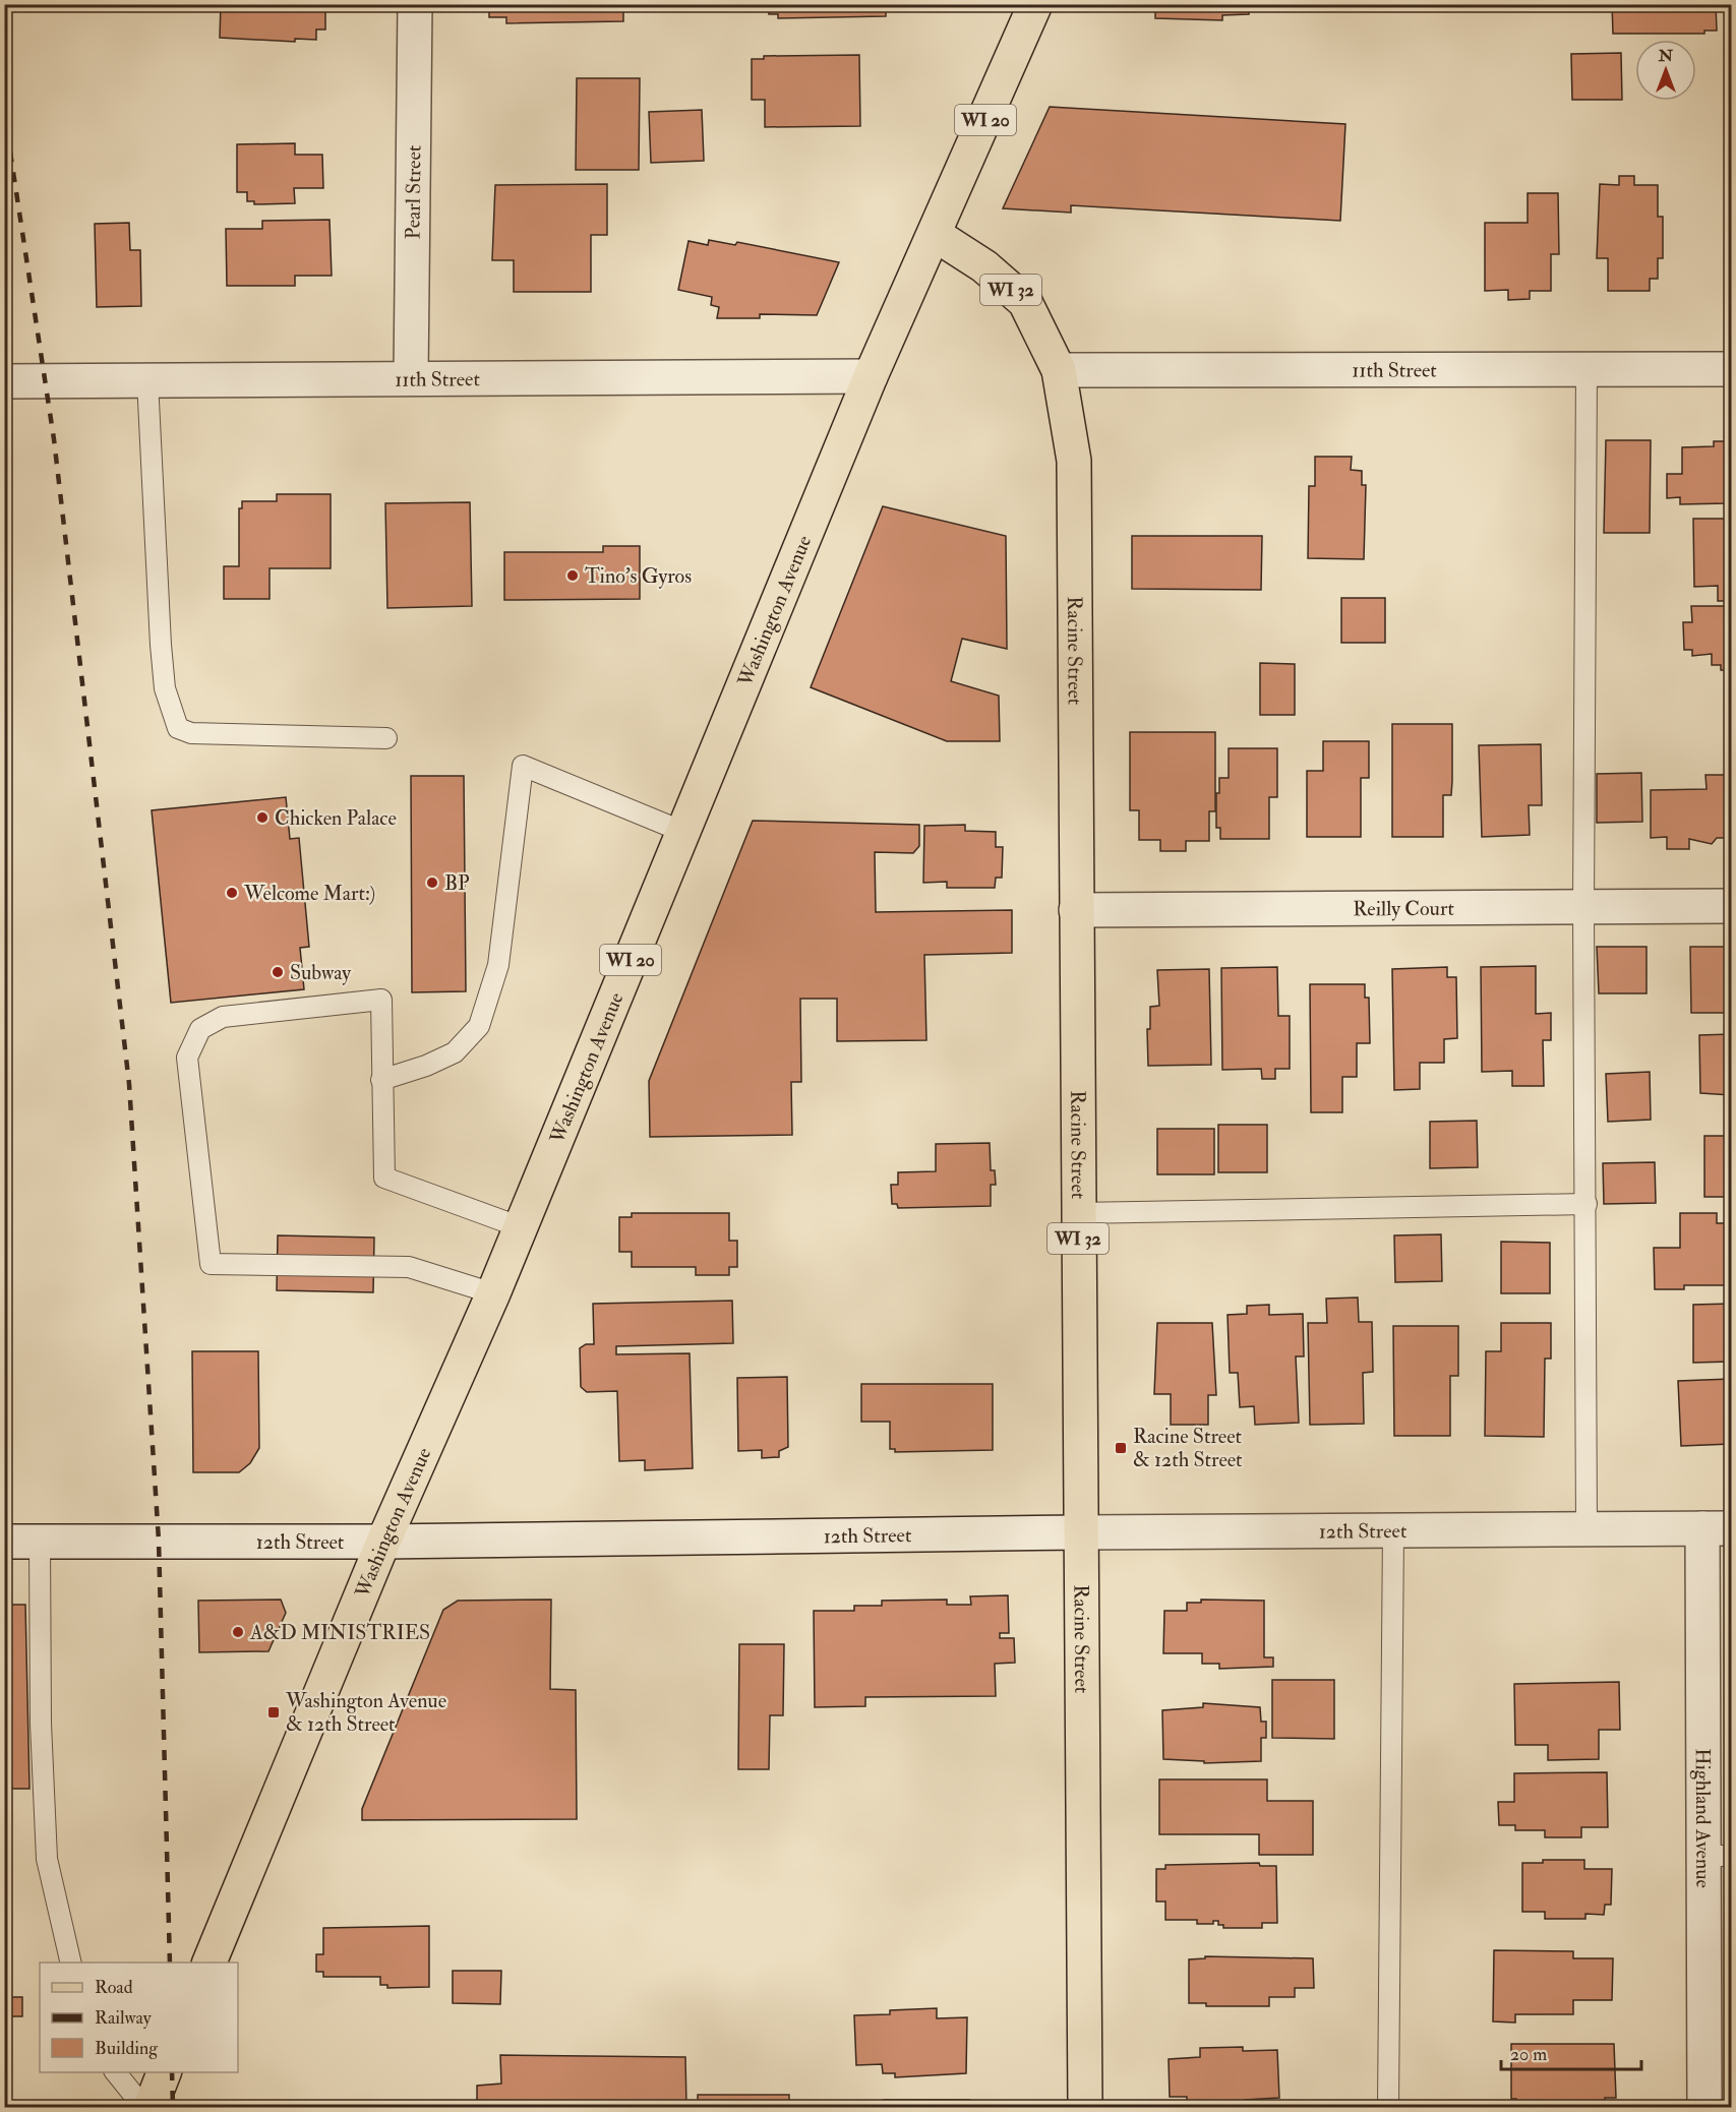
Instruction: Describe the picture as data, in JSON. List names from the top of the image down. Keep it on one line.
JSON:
{"streets":{"main road":["WI 20","WI 32","Washington Avenue","Racine Street"],"street":["Pearl Street","11th Street","Reilly Court","12th Street","Highland Avenue"]},"crossings":[["Pearl Street","11th Street"],["11th Street","Washington Avenue"],["11th Street","Racine Street"],["Washington Avenue","Racine Street"],["Washington Avenue","12th Street"],["Racine Street","Reilly Court"],["Racine Street","12th Street"],["12th Street","Highland Avenue"]],"places":{"other":["Tino's Gyros","Chicken Palace","BP","Welcome Mart:)","Subway","A&D MINISTRIES"],"transit":["Racine Street & 12th Street","Washington Avenue & 12th Street"]},"legend":["Road","Railway","Building"],"scale_bar":"20 m","north":"top"}
